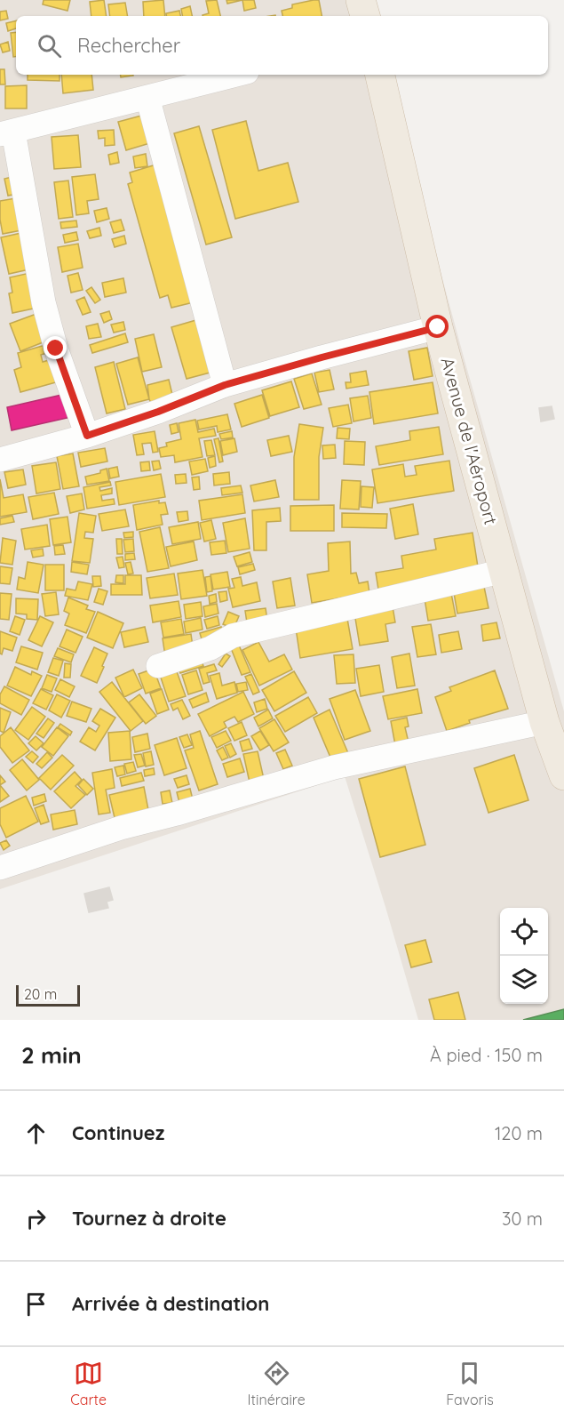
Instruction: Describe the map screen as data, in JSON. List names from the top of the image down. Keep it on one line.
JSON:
{"streets":{"highway":["Avenue de l'Aéroport"]},"scale_bar":"20 m","page":{"search":"Rechercher","scale":"20 m","heading":["2 min","À pied · 150 m"],"list":[["Continuez","120 m"],["Tournez à droite","30 m"],"Arrivée à destination"],"nav":["Carte","Itinéraire","Favoris"]}}
